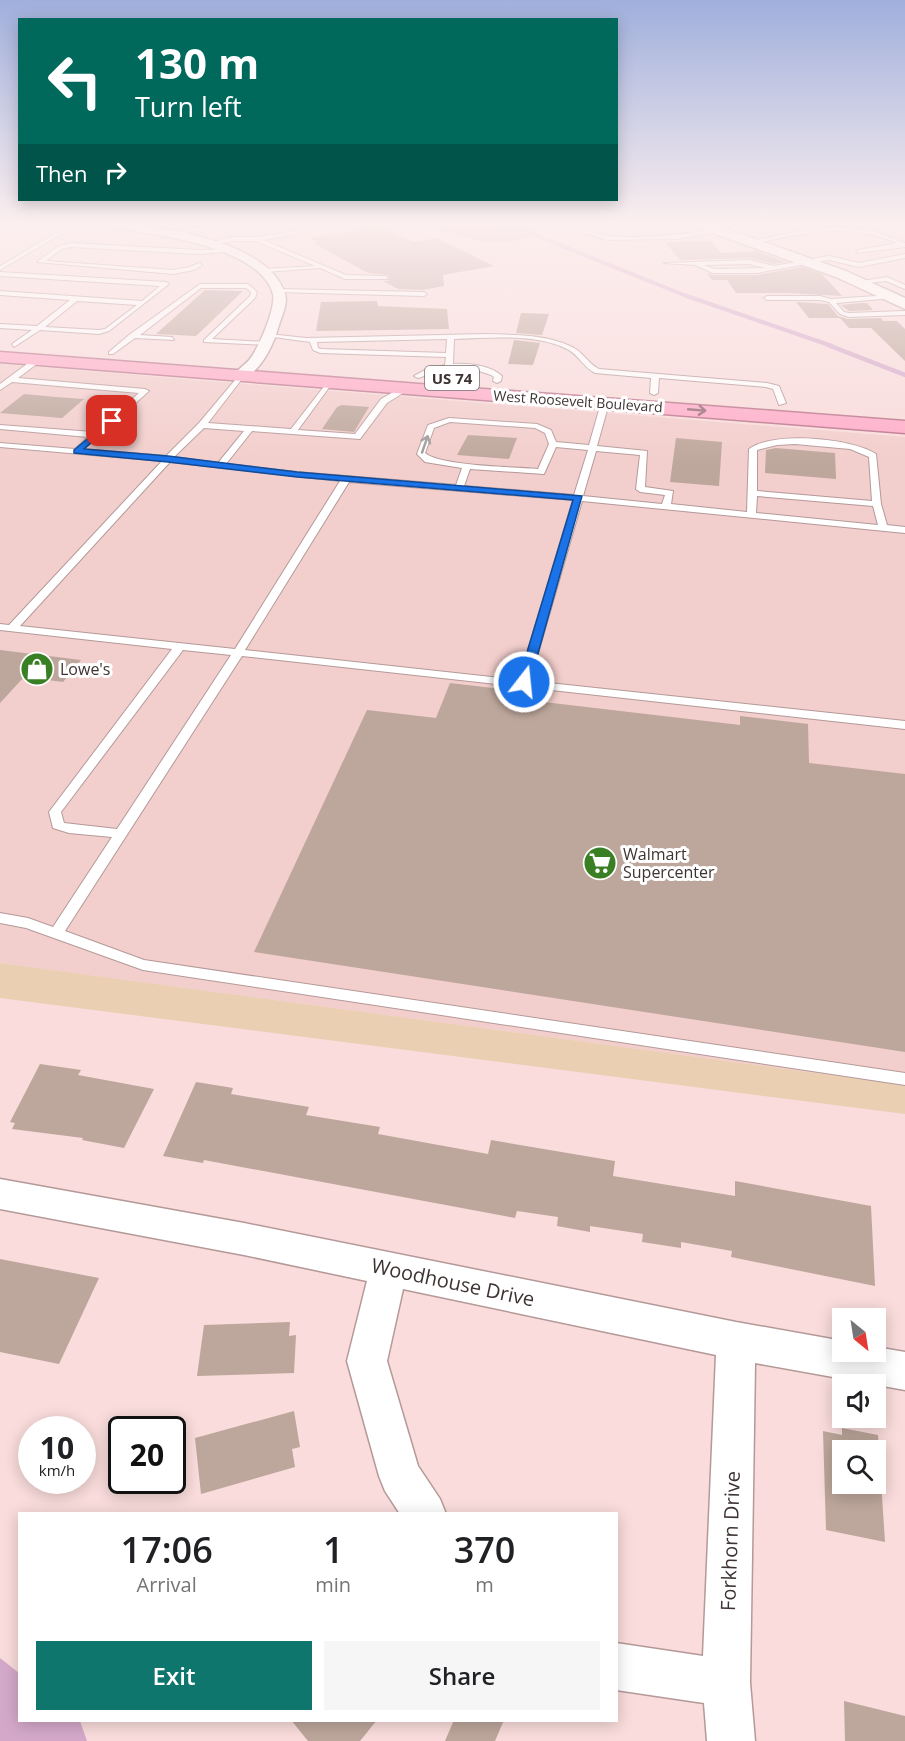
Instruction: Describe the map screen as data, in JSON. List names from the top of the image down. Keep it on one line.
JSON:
{"streets":{"highway":["US 74","West Roosevelt Boulevard"],"street":["Woodhouse Drive","Forkhorn Drive"]},"crossings":[["Woodhouse Drive","Forkhorn Drive"]],"places":{"shop":["Lowe's"],"supermarket":["Walmart Supercenter"]},"north":"bottom right","page":{"turn":["130 m","Turn left"],"then":"Then","speed":"10 km/h","limit":"20","eta":["17:06","Arrival","1","min","370","m"],"buttons":["Exit","Share"]}}
